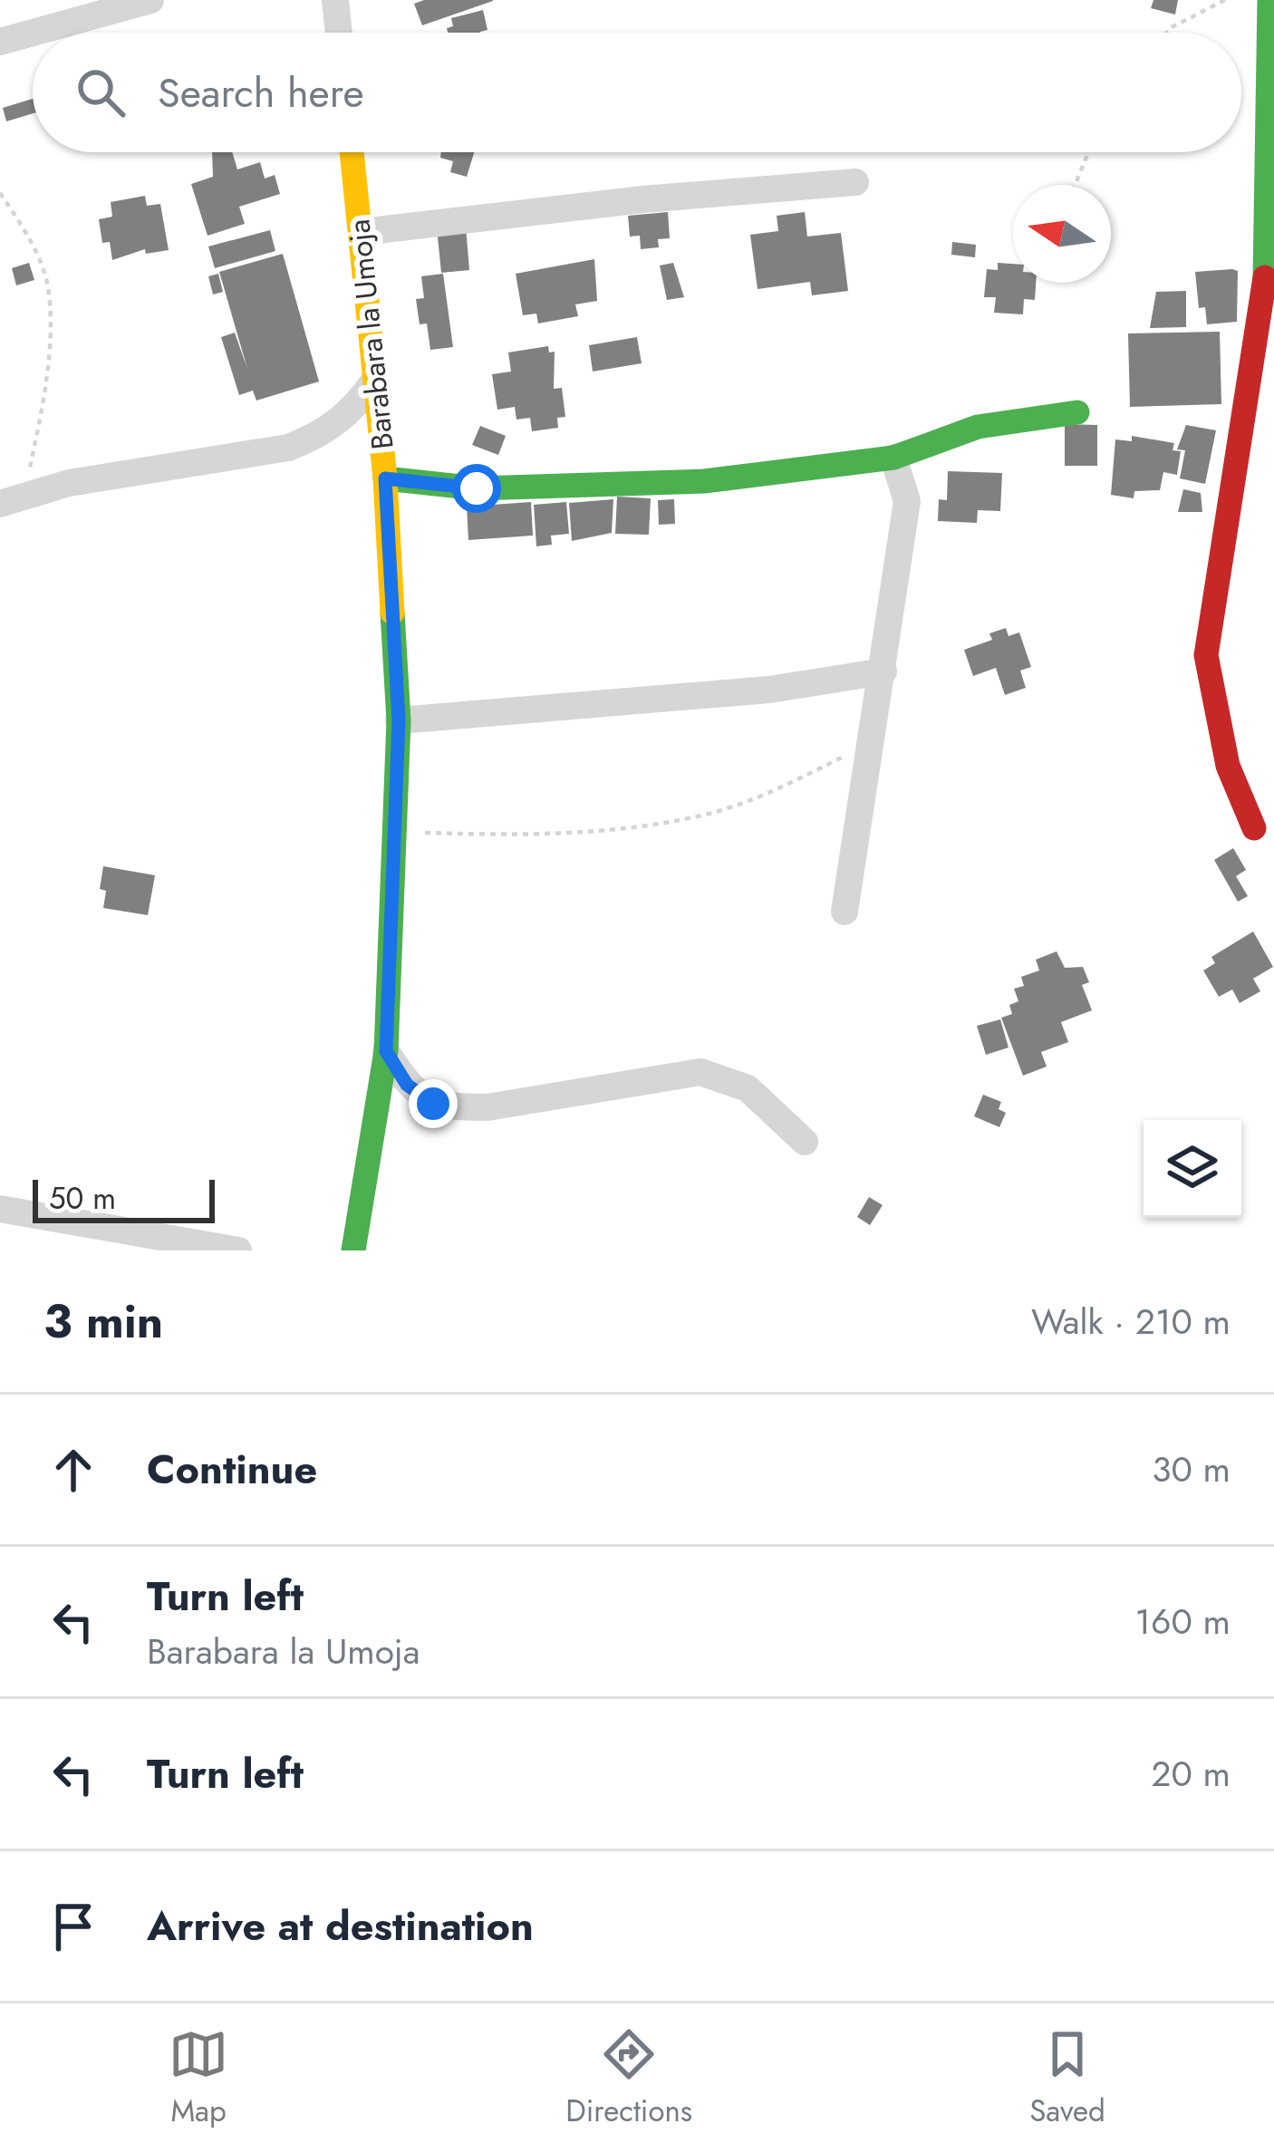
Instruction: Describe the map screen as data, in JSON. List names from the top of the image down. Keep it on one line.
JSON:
{"streets":{"street":["Barabara la Umoja"]},"scale_bar":"50 m","north":"left","page":{"search":"Search here","scale":"50 m","heading":["3 min","Walk · 210 m"],"list":[["Continue","30 m"],["Turn left","Barabara la Umoja","160 m"],["Turn left","20 m"],"Arrive at destination"],"nav":["Map","Directions","Saved"]}}
